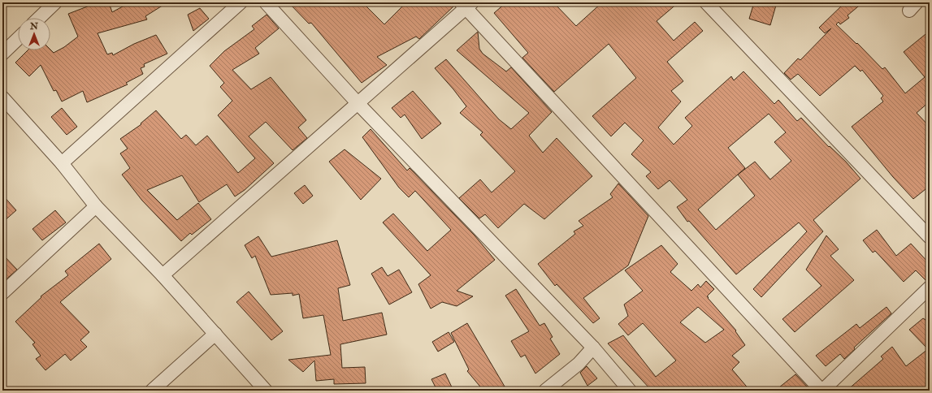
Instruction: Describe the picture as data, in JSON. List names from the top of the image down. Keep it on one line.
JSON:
{"north":"top"}
